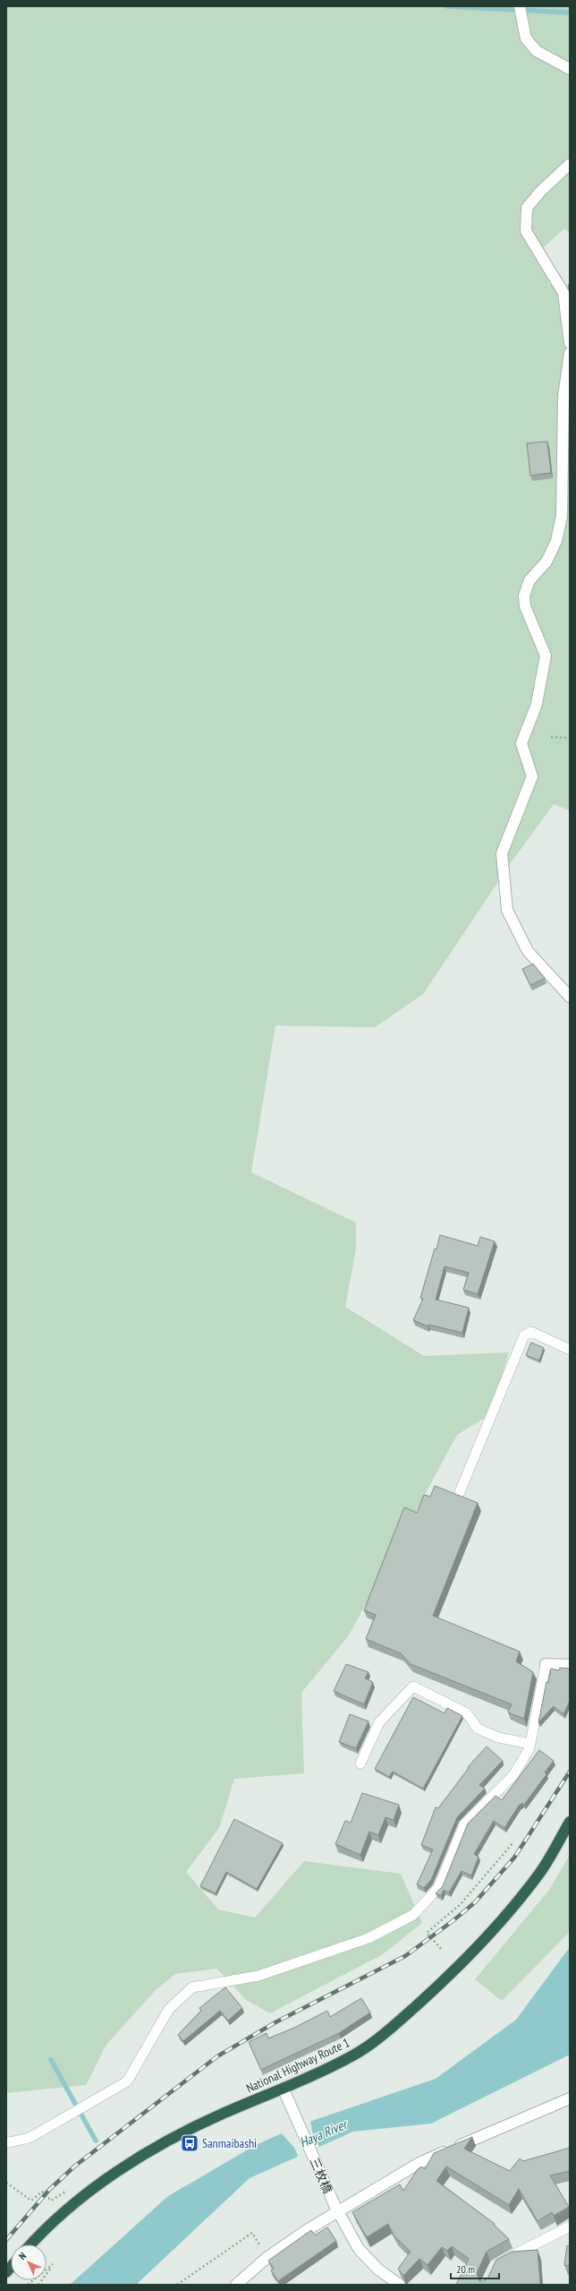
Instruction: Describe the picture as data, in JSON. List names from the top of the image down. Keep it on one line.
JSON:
{"streets":{"highway":["National Highway Route 1"],"street":["三枚橋"]},"crossings":[["National Highway Route 1","三枚橋"]],"water":["Haya River"],"places":{"bus stop":["Sanmaibashi"]},"scale_bar":"20 m","north":"top left"}
